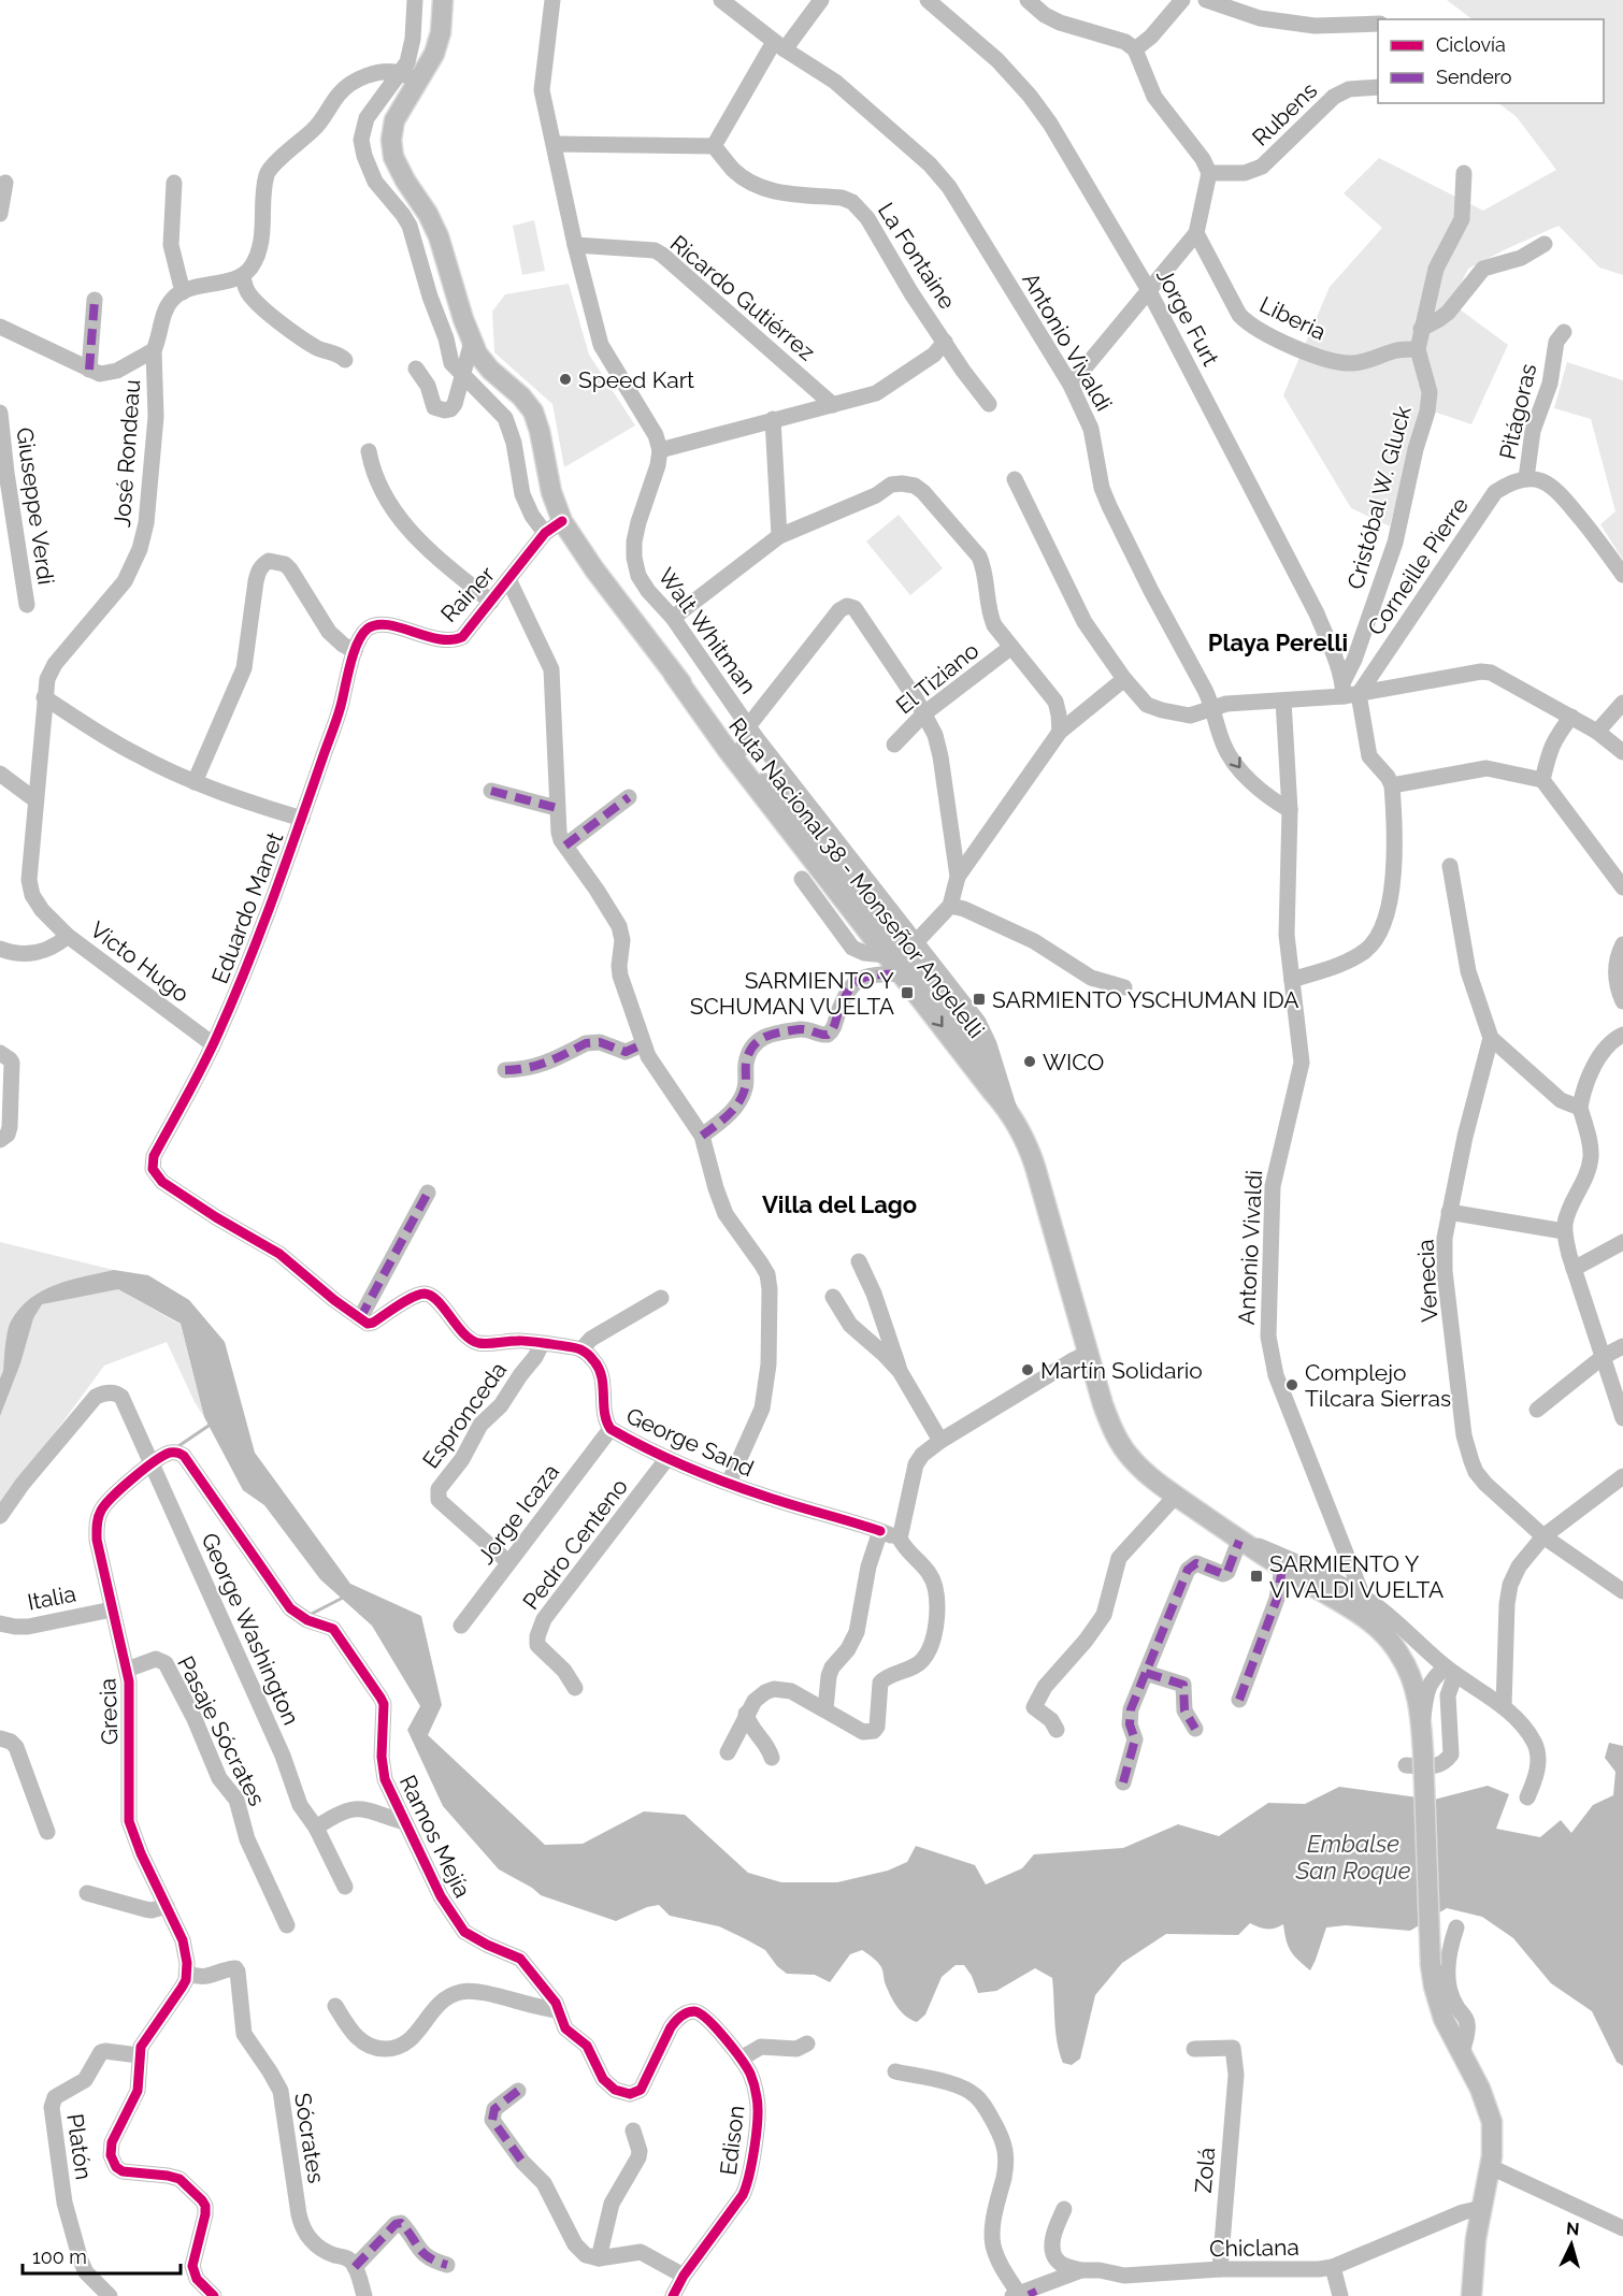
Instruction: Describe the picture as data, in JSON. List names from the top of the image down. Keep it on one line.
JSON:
{"streets":{"main road":["Ruta Nacional 38 - Monseñor Angelelli"],"street":["Rubens","La Fontaine","Ricardo Gutiérrez","Jorge Furt","Liberia","Antonio Vivaldi","Pitágoras","José Rondeau","Cristóbal W. Gluck","Giuseppe Verdi","Corneille Pierre","Rainer","Walt Whitman","El Tiziano","Eduardo Manet","Victo Hugo","Venecia","Espronceda","George Sand","Jorge Icaza","Pedro Centeno","Italia","George Washington","Grecia","Pasaje Sócrates","Ramos Mejía","Sócrates","Edison","Platón","Zolá","Chiclana"]},"crossings":[["Jorge Furt","Cristóbal W. Gluck"],["Jorge Furt","Corneille Pierre"],["Liberia","Cristóbal W. Gluck"],["Pitágoras","Corneille Pierre"],["José Rondeau","Victo Hugo"],["Cristóbal W. Gluck","Corneille Pierre"],["Rainer","Ruta Nacional 38 - Monseñor Angelelli"],["Rainer","Eduardo Manet"],["Walt Whitman","Ruta Nacional 38 - Monseñor Angelelli"],["Ruta Nacional 38 - Monseñor Angelelli","Chiclana"],["Eduardo Manet","Victo Hugo"],["Espronceda","Jorge Icaza"],["George Sand","Jorge Icaza"],["George Sand","Pedro Centeno"],["Italia","Grecia"],["George Washington","Grecia"],["George Washington","Ramos Mejía"],["Grecia","Pasaje Sócrates"],["Grecia","Ramos Mejía"],["Grecia","Sócrates"],["Ramos Mejía","Edison"],["Zolá","Chiclana"]],"districts":["Playa Perelli","Villa del Lago"],"water":["Embalse San Roque"],"places":{"other":["Speed Kart","WICO","Martín Solidario","Complejo Tilcara Sierras"],"transit":["SARMIENTO Y SCHUMAN VUELTA","SARMIENTO YSCHUMAN IDA","SARMIENTO Y VIVALDI VUELTA"]},"legend":["Ciclovía","Sendero"],"scale_bar":"100 m","north":"top"}
